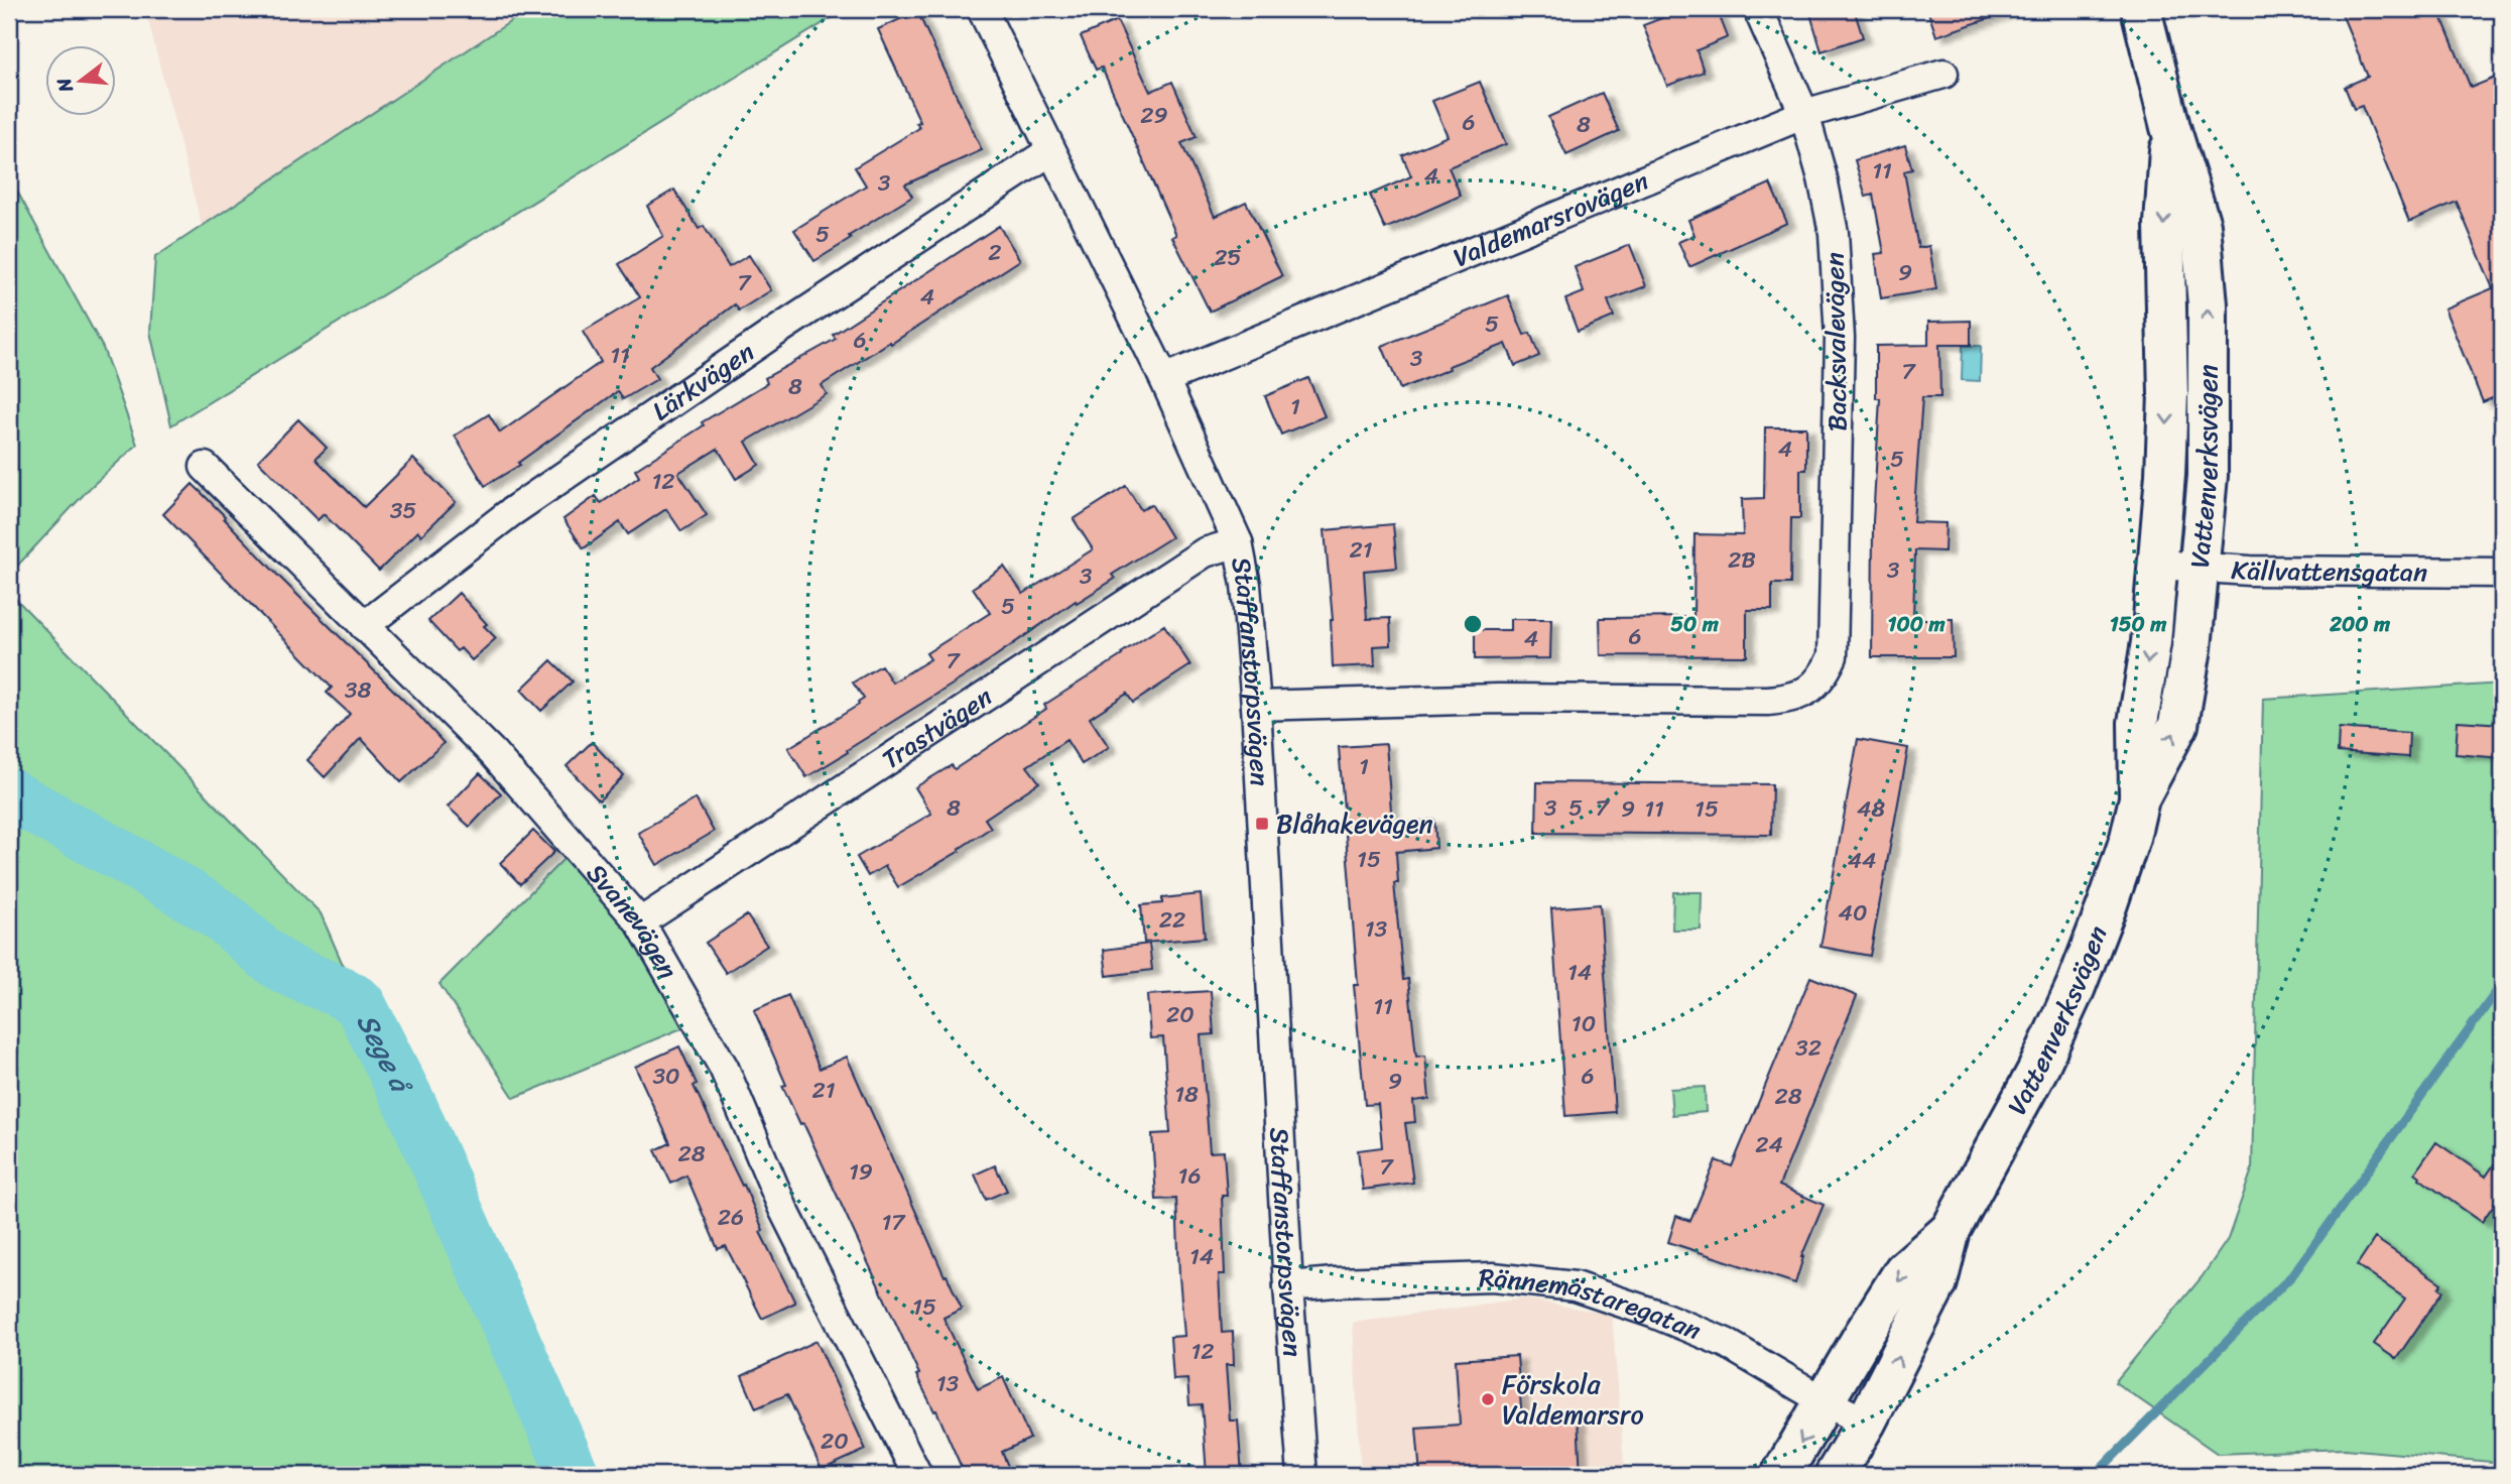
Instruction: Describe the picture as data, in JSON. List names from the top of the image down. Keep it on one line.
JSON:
{"streets":{"street":["Valdemarsrovägen","Backsvalevägen","Lärkvägen","Vattenverksvägen","Källvattensgatan","Staffanstorpsvägen","Trastvägen","Svanevägen","Rännemästaregatan"]},"crossings":[["Valdemarsrovägen","Backsvalevägen"],["Valdemarsrovägen","Staffanstorpsvägen"],["Backsvalevägen","Staffanstorpsvägen"],["Lärkvägen","Staffanstorpsvägen"],["Lärkvägen","Svanevägen"],["Vattenverksvägen","Källvattensgatan"],["Vattenverksvägen","Rännemästaregatan"],["Staffanstorpsvägen","Trastvägen"],["Staffanstorpsvägen","Rännemästaregatan"],["Trastvägen","Svanevägen"]],"water":["Sege å"],"places":{"transit":["Blåhakevägen"],"other":["Förskola Valdemarsro"]},"house_numbers":["29","6","8","11","4","3","5","2","25","9","7","4","5","6","11","3","7","8","1","4","5","12","35","21","2B","3","3","5","6","4","7","38","1","8","3","5","7","9","11","15","48","15","44","40","22","13","14","11","20","10","32","30","6","9","21","18","28","24","28","7","19","16","26","17","14","15","12","13","20"],"north":"left","rings":["50 m","100 m","150 m","200 m"]}
